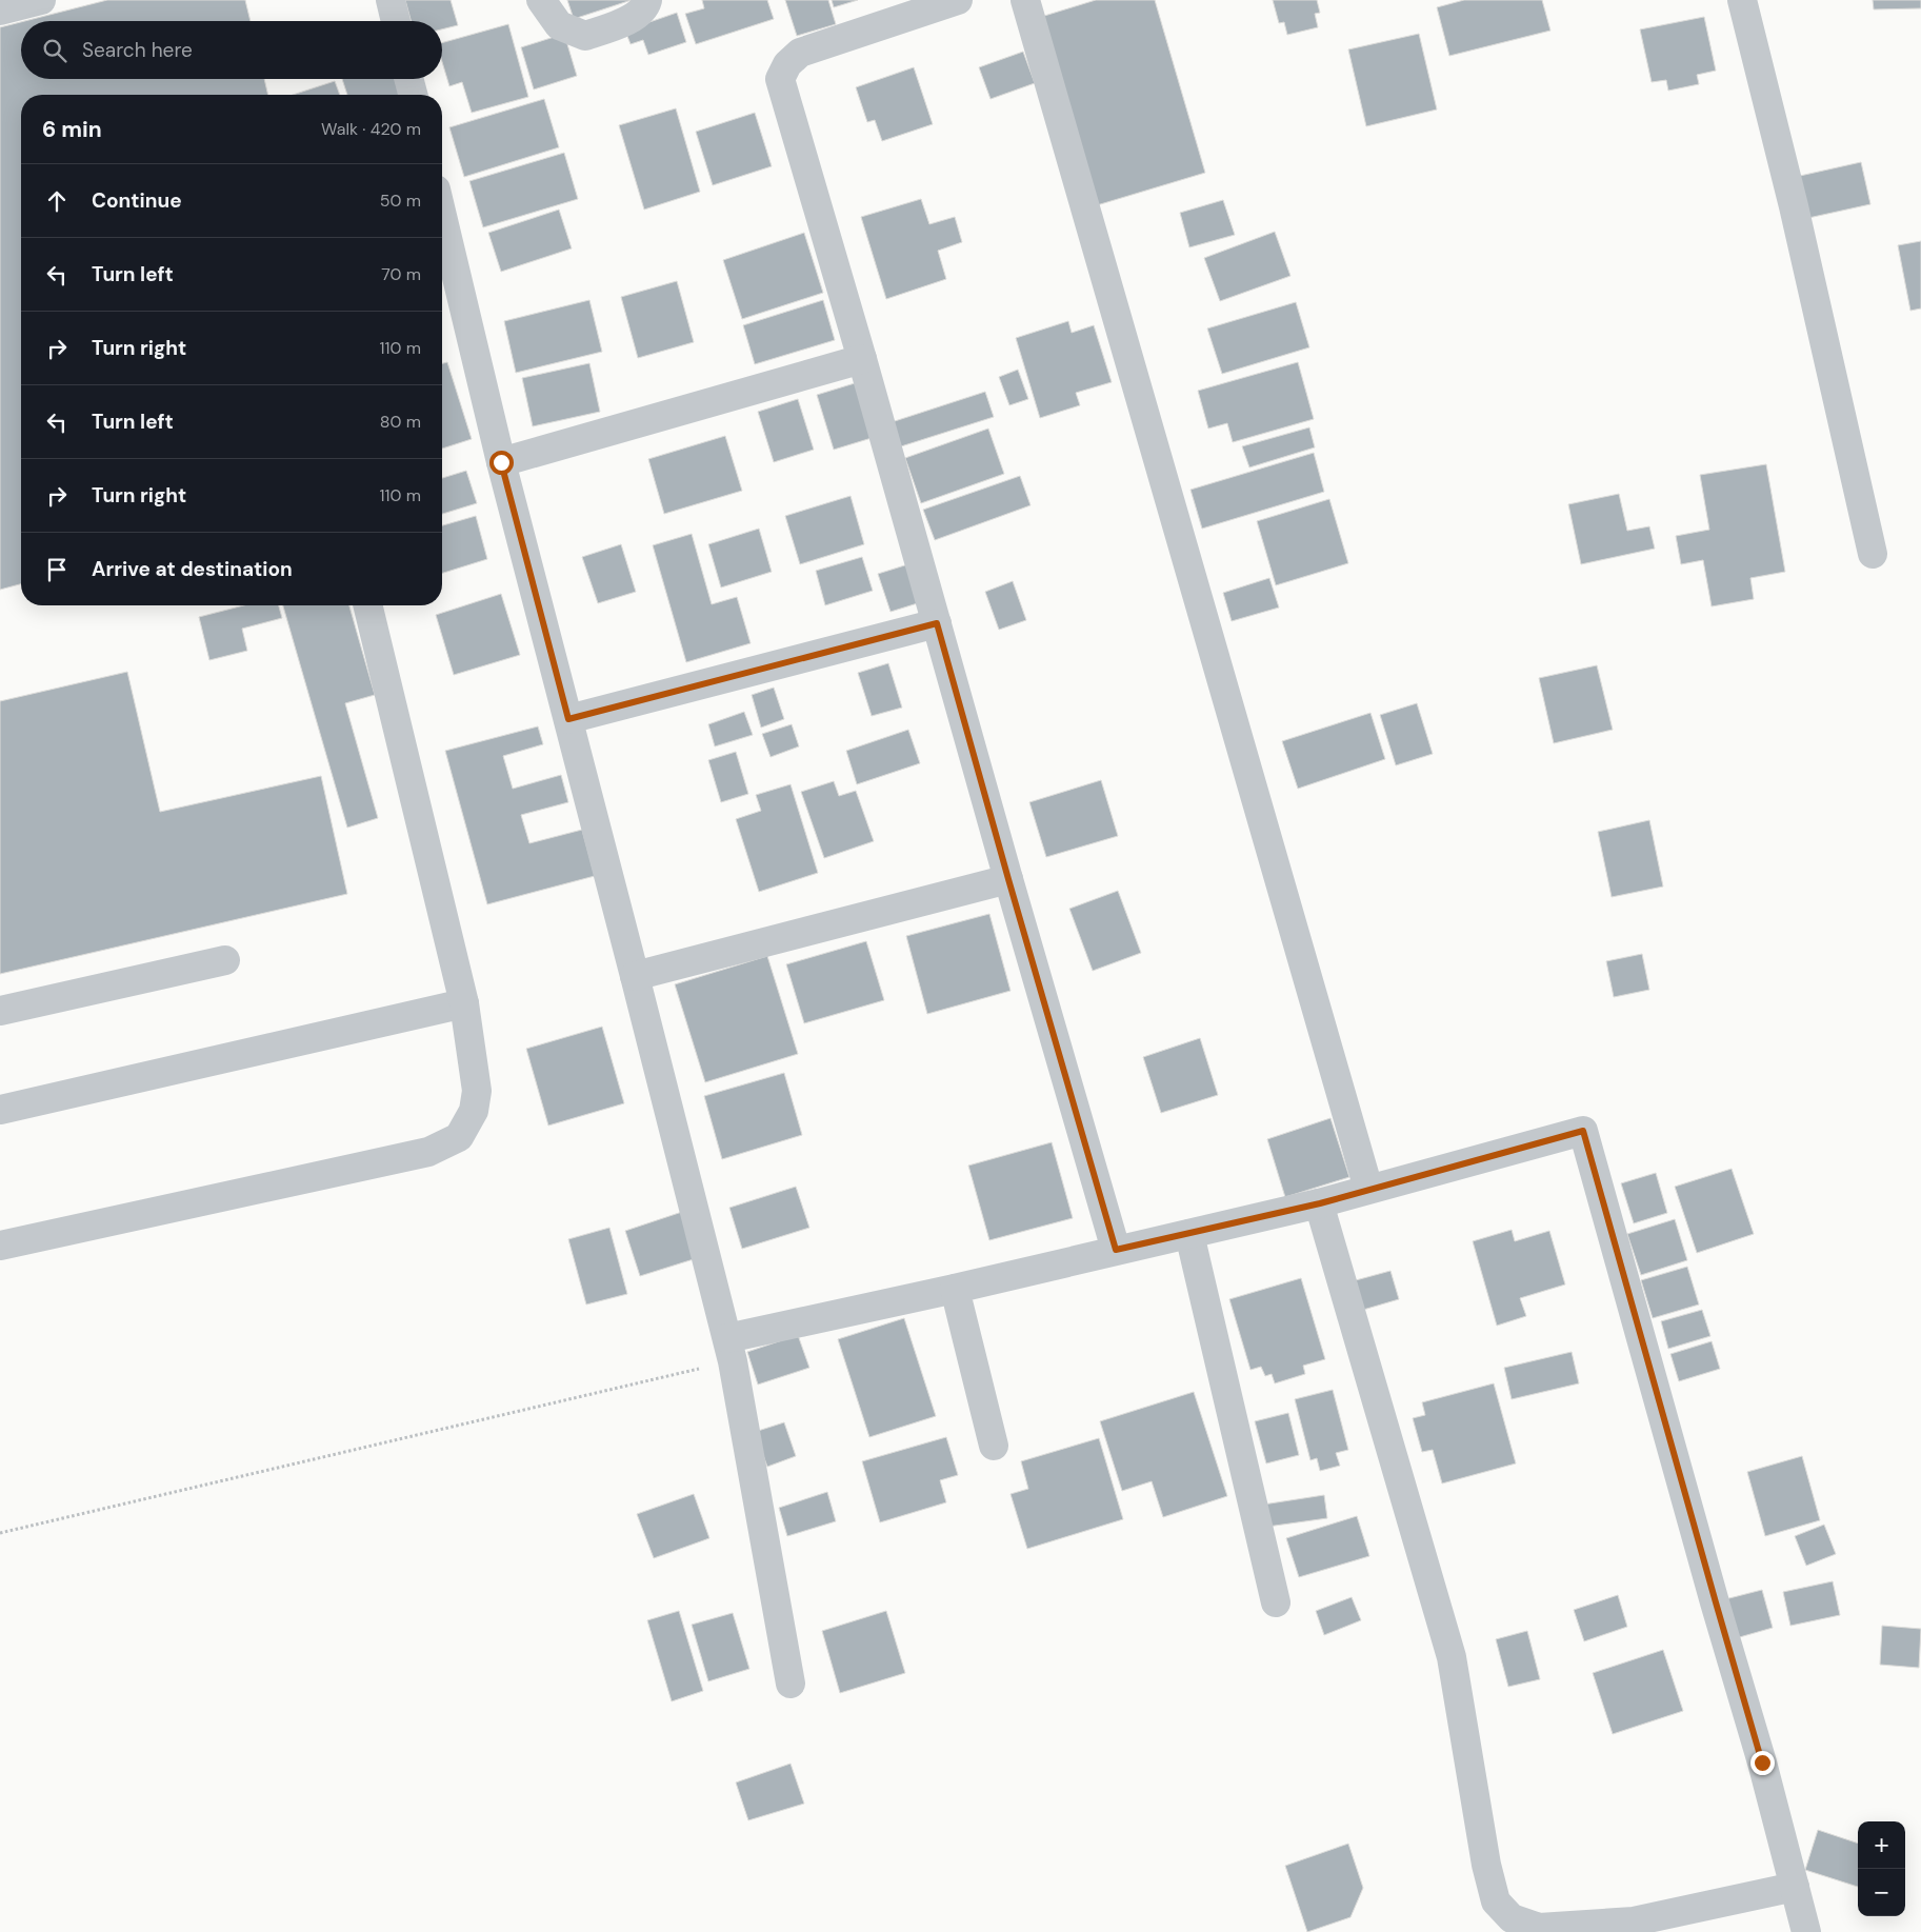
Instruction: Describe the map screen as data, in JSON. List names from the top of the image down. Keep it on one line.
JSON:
{"page":{"search":"Search here","heading":["6 min","Walk · 420 m"],"list":[["Continue","50 m"],["Turn left","70 m"],["Turn right","110 m"],["Turn left","80 m"],["Turn right","110 m"],"Arrive at destination"],"map_buttons":["+","−"]}}
